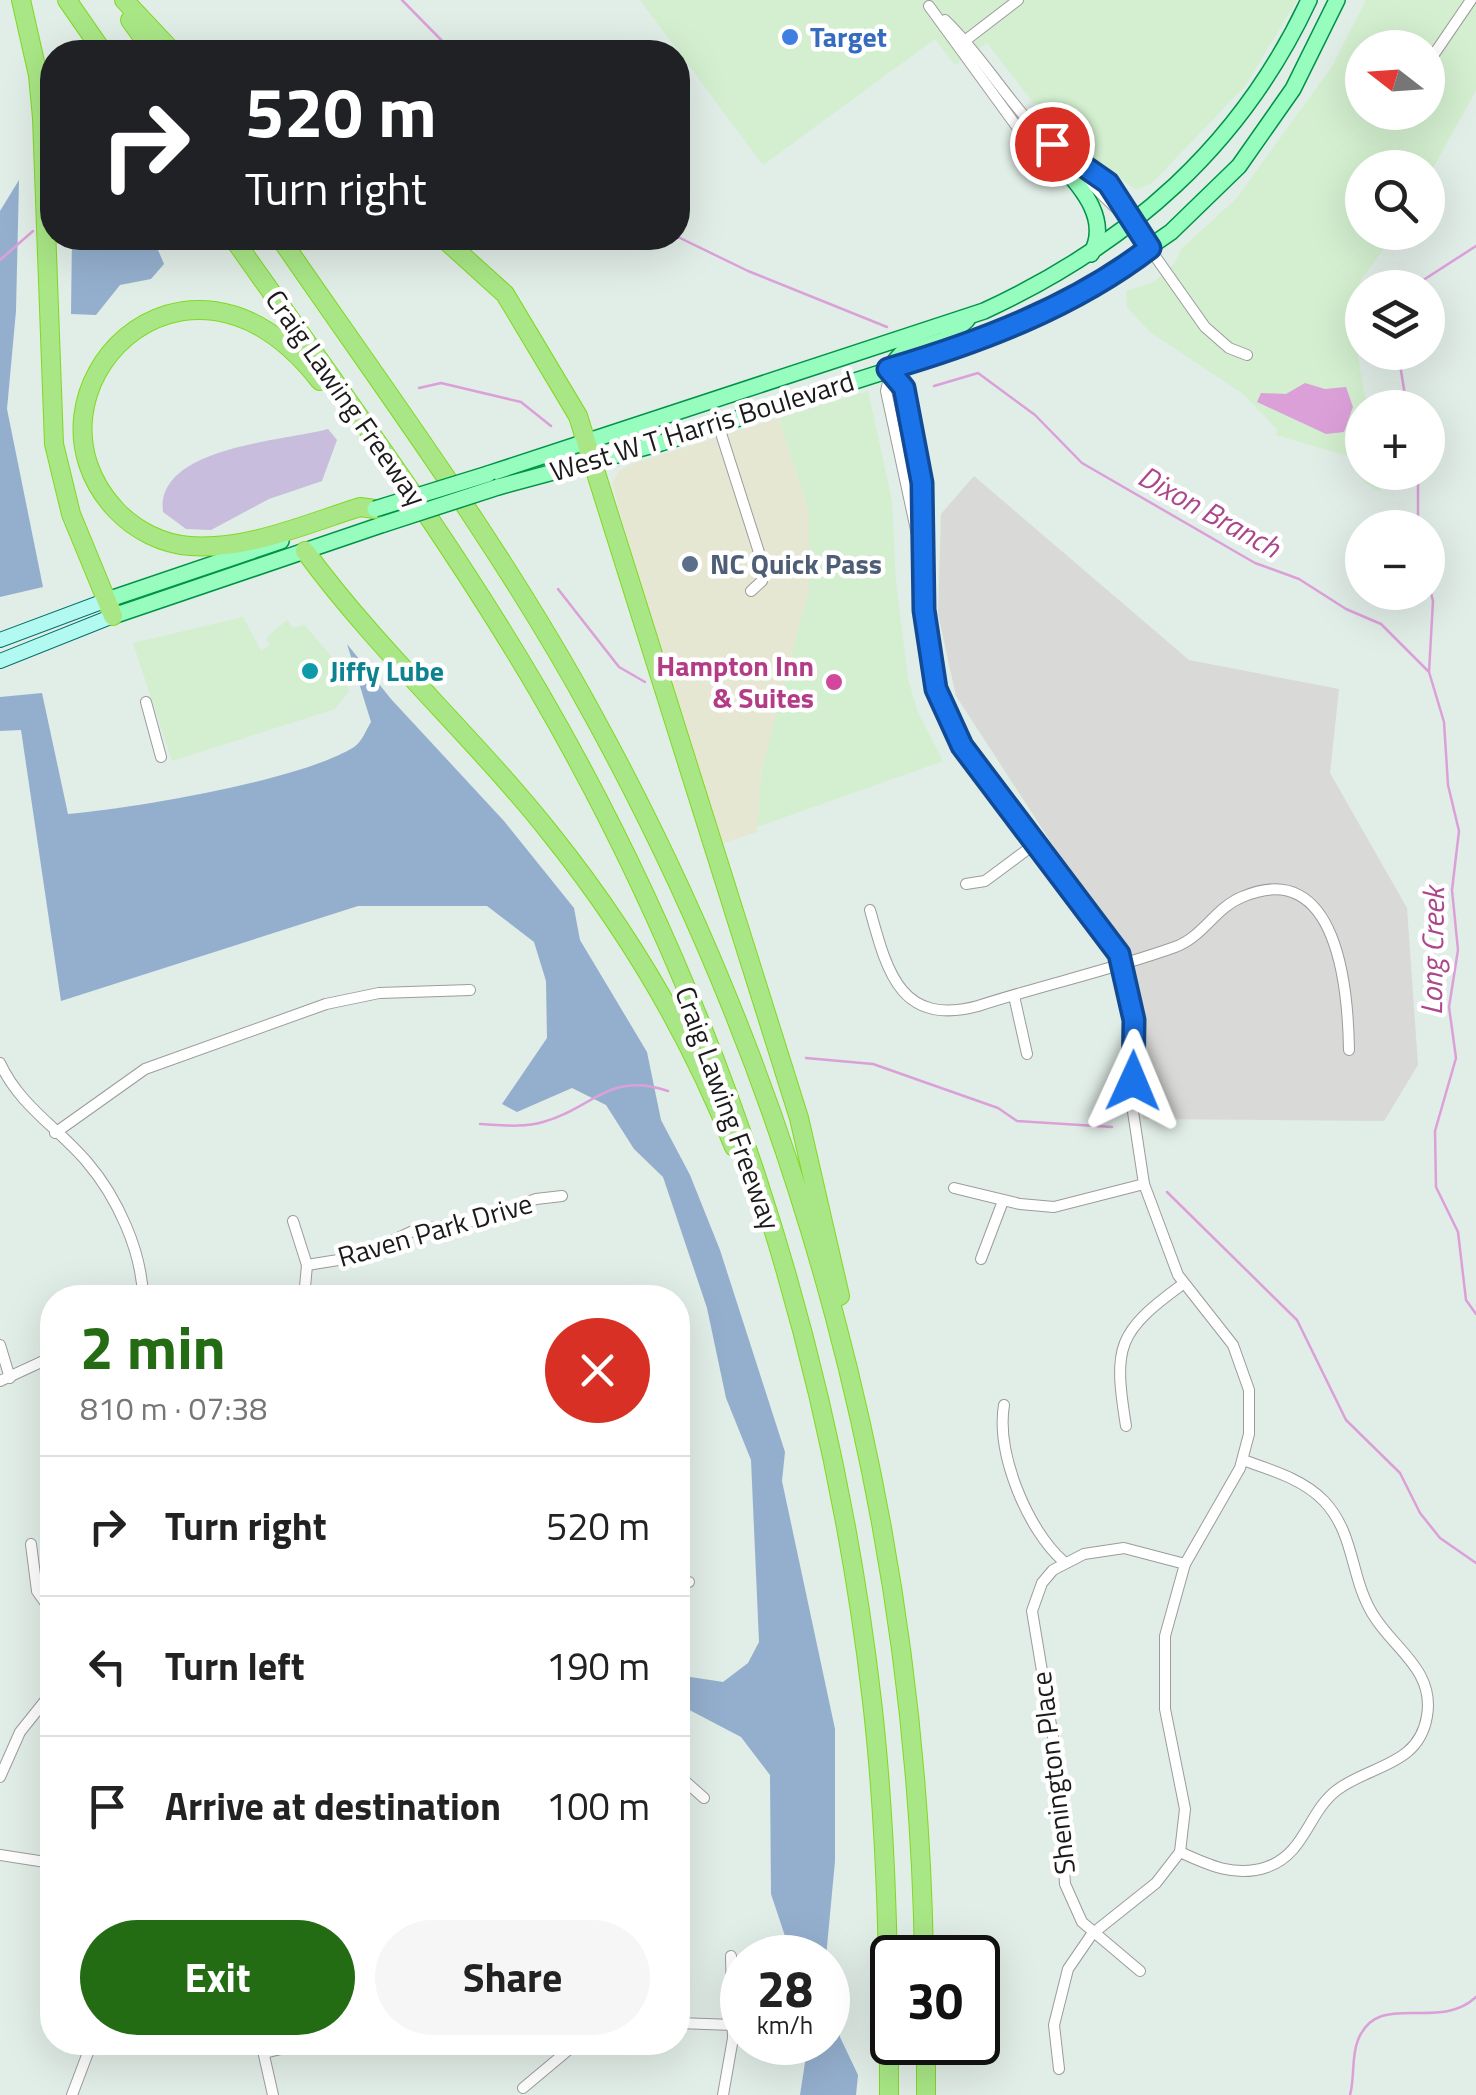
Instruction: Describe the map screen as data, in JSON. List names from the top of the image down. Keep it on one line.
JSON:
{"streets":{"highway":["Craig Lawing Freeway"],"main road":["West W T Harris Boulevard"],"street":["Raven Park Drive","Shenington Place"]},"water":["Dixon Branch","Long Creek"],"places":["Target","NC Quick Pass","Jiffy Lube","Hampton Inn & Suites"],"north":"left","page":{"map_buttons":["+","−"],"turn":["520 m","Turn right"],"heading":["2 min","810 m · 07:38"],"list":[{"name":"Turn right","value":"520 m"},{"name":"Turn left","value":"190 m"},{"name":"Arrive at destination","value":"100 m"}],"buttons":["Exit","Share"],"speed":"28 km/h","limit":"30"}}
